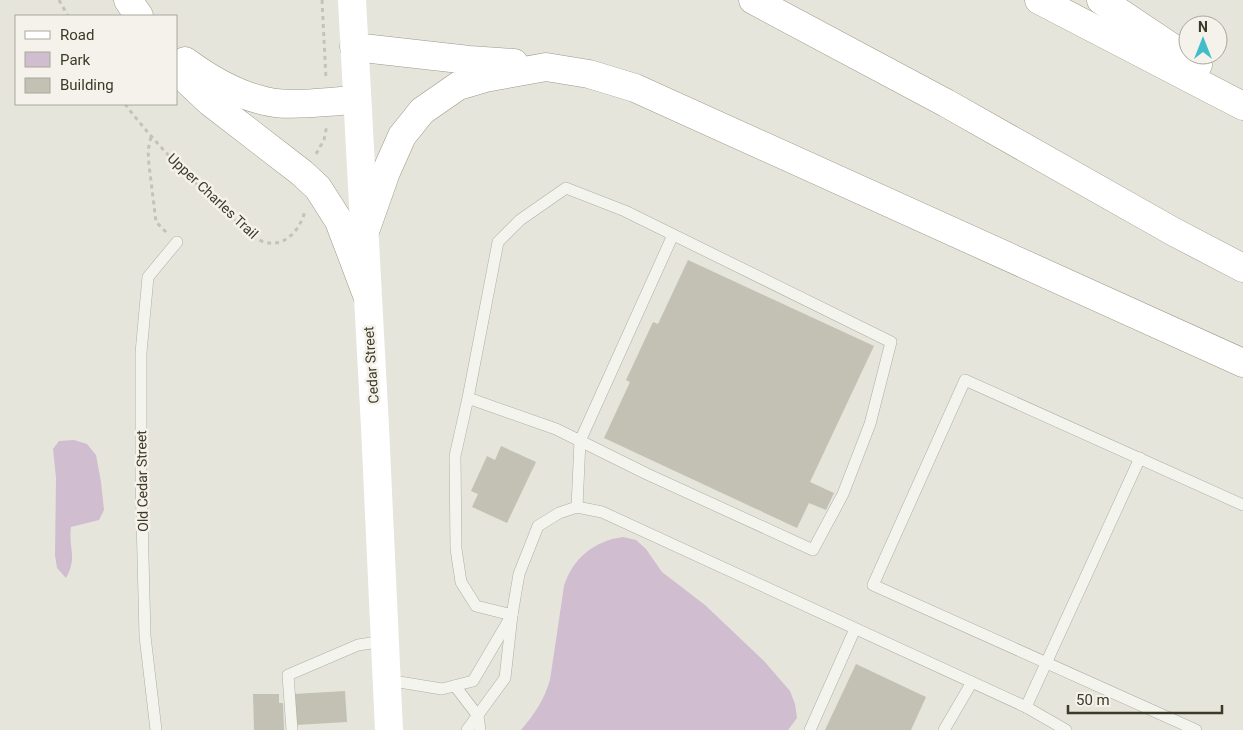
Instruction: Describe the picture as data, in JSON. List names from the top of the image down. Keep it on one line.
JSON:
{"streets":{"main road":["Cedar Street"],"lane":["Old Cedar Street"],"path":["Upper Charles Trail"]},"legend":["Road","Park","Building"],"scale_bar":"50 m","north":"top"}
